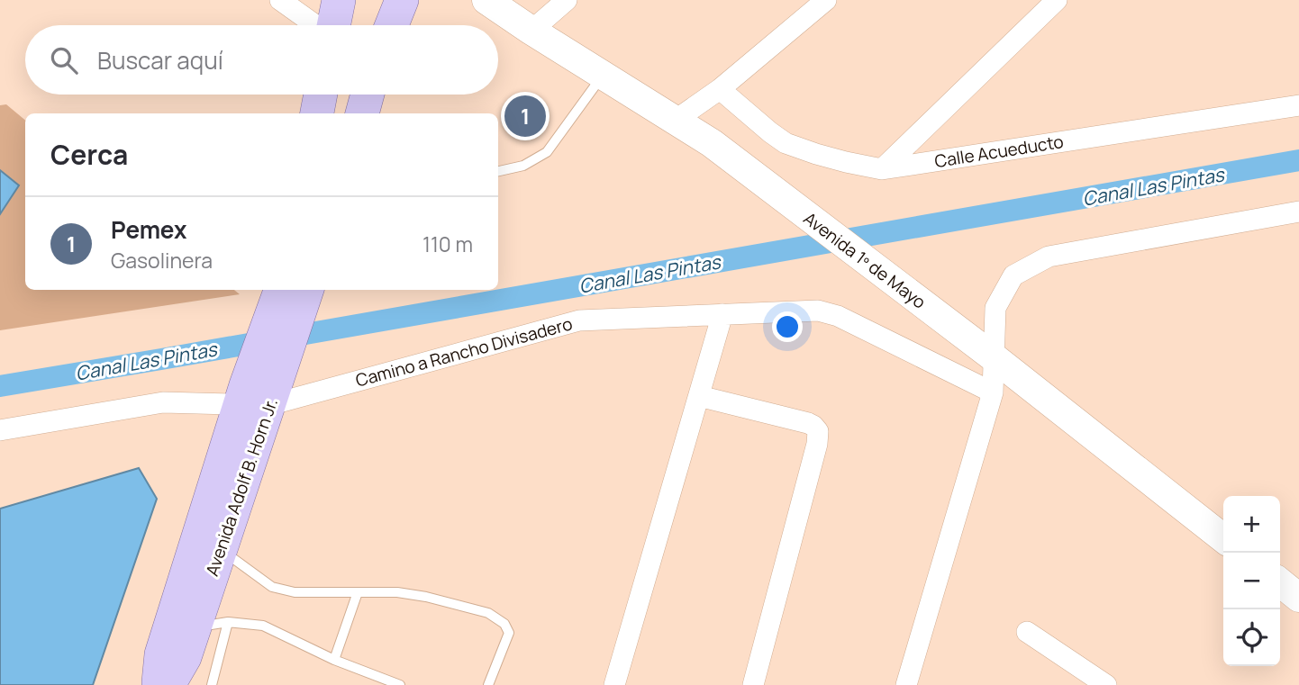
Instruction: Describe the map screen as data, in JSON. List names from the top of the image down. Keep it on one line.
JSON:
{"streets":{"main road":["Avenida 1º de Mayo","Avenida Adolf B. Horn Jr."],"street":["Calle Acueducto","Camino a Rancho Divisadero"]},"crossings":[["Camino a Rancho Divisadero","Avenida Adolf B. Horn Jr."]],"water":["Canal Las Pintas"],"page":{"search":"Buscar aquí","pins":"1","heading":"Cerca","list":[{"mark":"1","name":"Pemex","note":"Gasolinera","value":"110 m"}],"map_buttons":["+","−"]}}
